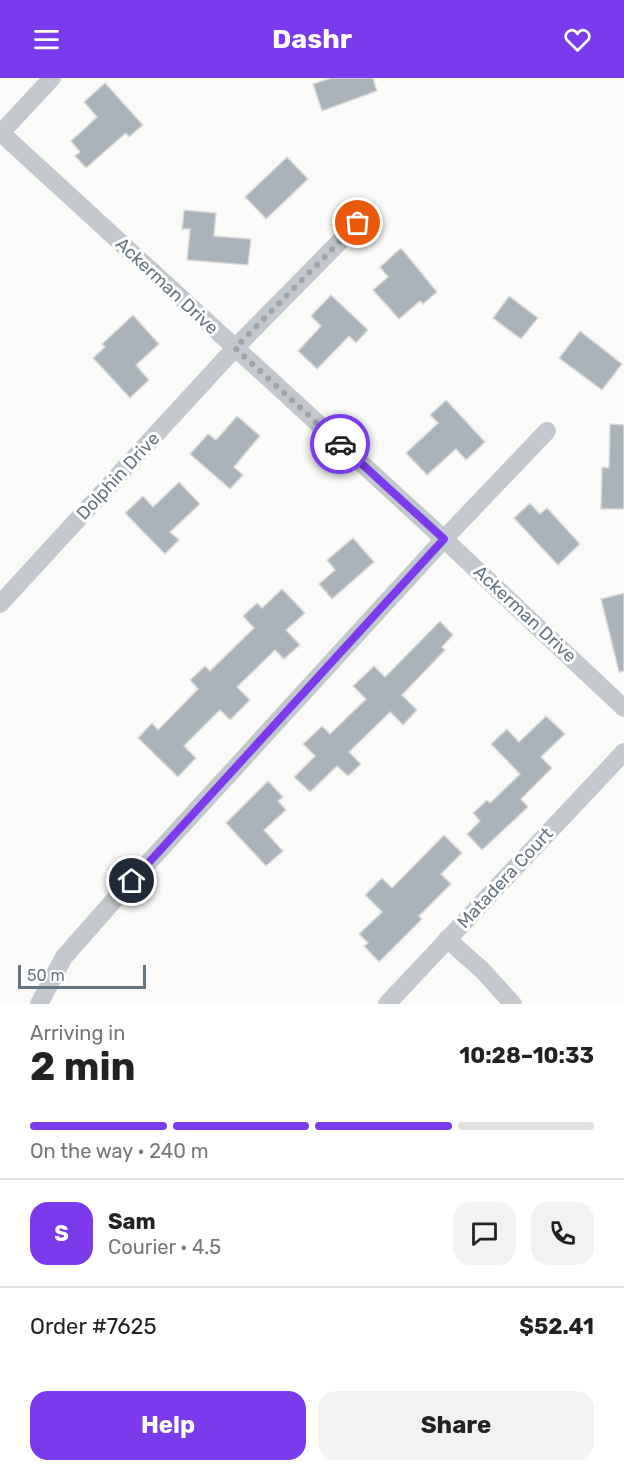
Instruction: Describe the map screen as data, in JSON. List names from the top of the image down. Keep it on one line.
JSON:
{"streets":{"street":["Ackerman Drive","Dolphin Drive","Matadera Court"]},"crossings":[["Ackerman Drive","Dolphin Drive"]],"scale_bar":"50 m","page":{"header":"Dashr","scale":"50 m","heading":["2 min","Arriving in","10:28–10:33"],"panel":["Sam","Courier · 4.5","Order #7625","$52.41"],"bar":"On the way · 240 m","round":"S","buttons":["Help","Share"]}}
